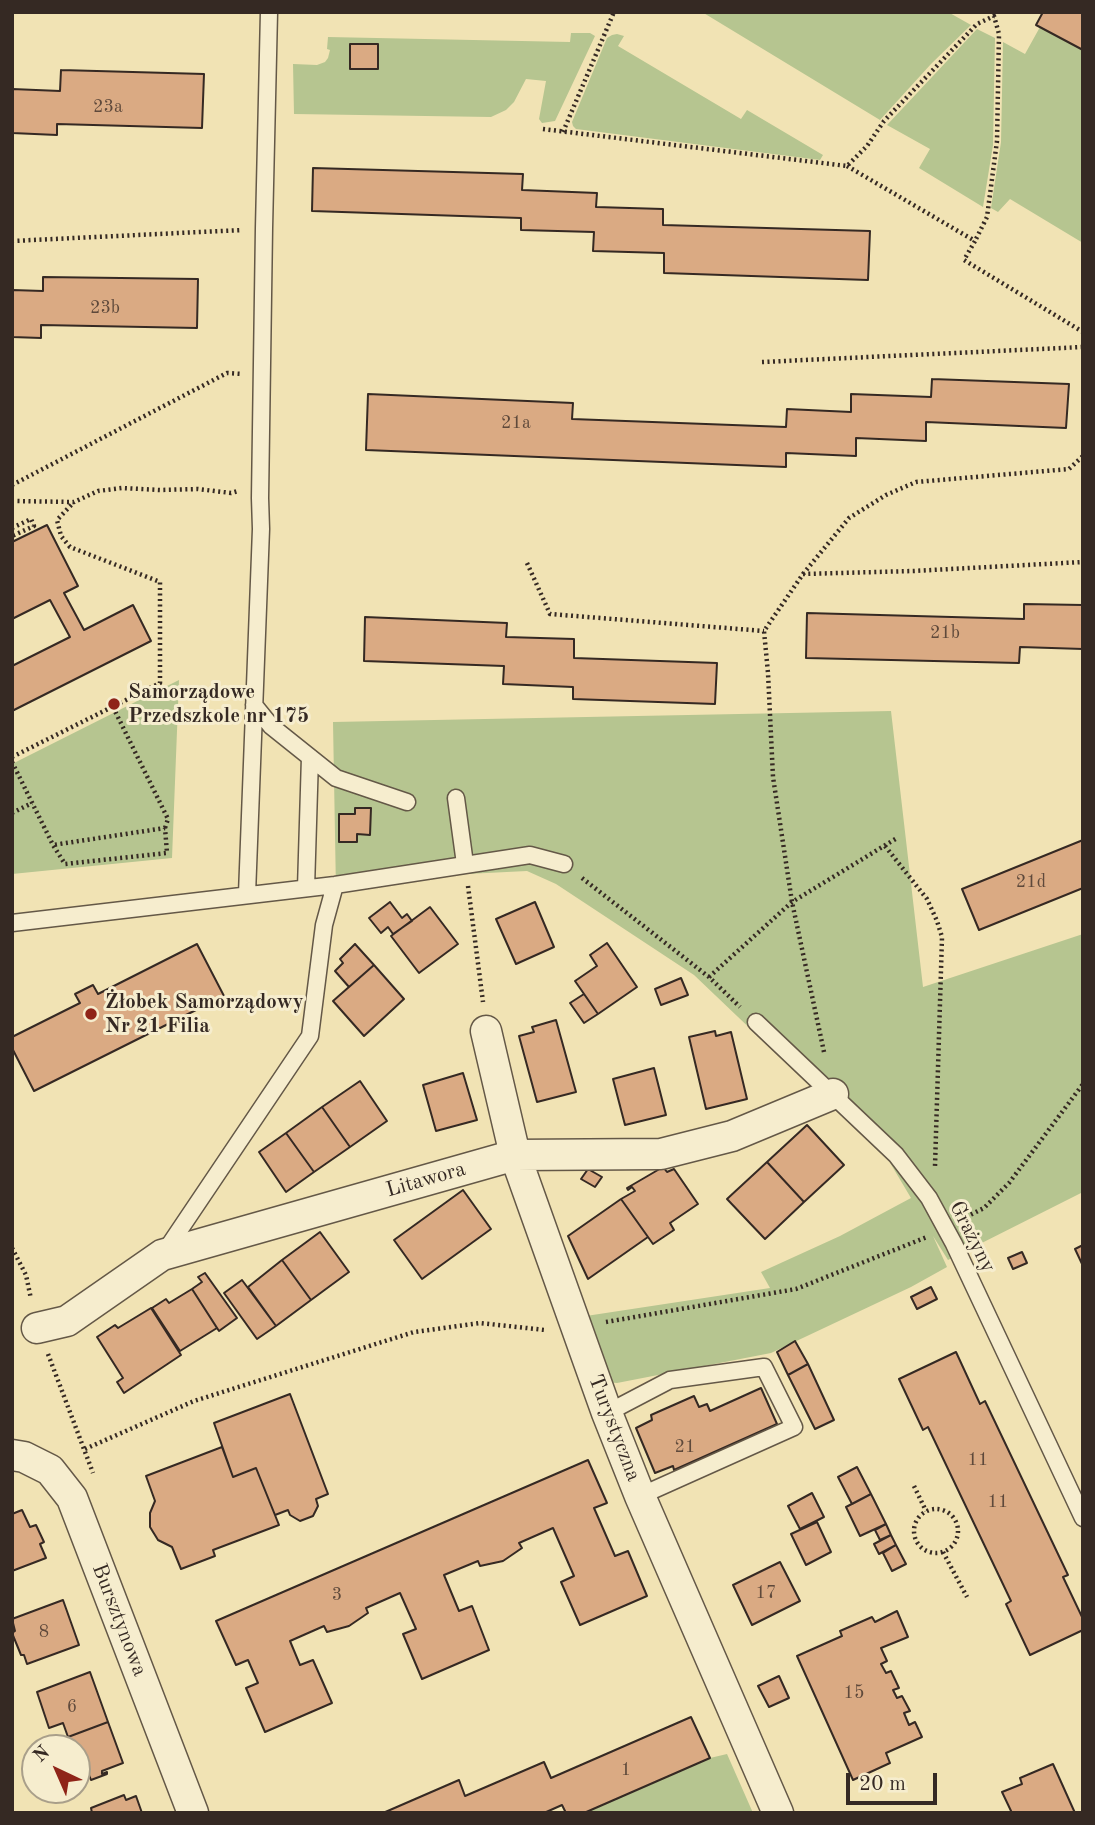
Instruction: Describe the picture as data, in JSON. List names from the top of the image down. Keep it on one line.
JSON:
{"streets":{"street":["Litawora","Turystyczna","Bursztynowa"],"lane":["Grażyny"]},"crossings":[["Litawora","Grażyny"],["Litawora","Turystyczna"]],"places":["Samorządowe Przedszkole nr 175","Żłobek Samorządowy Nr 21 Filia"],"house_numbers":["23a","23b","21a","21b","21d","21","11","11","17","3","8","15","6","1"],"scale_bar":"20 m","north":"top left"}
